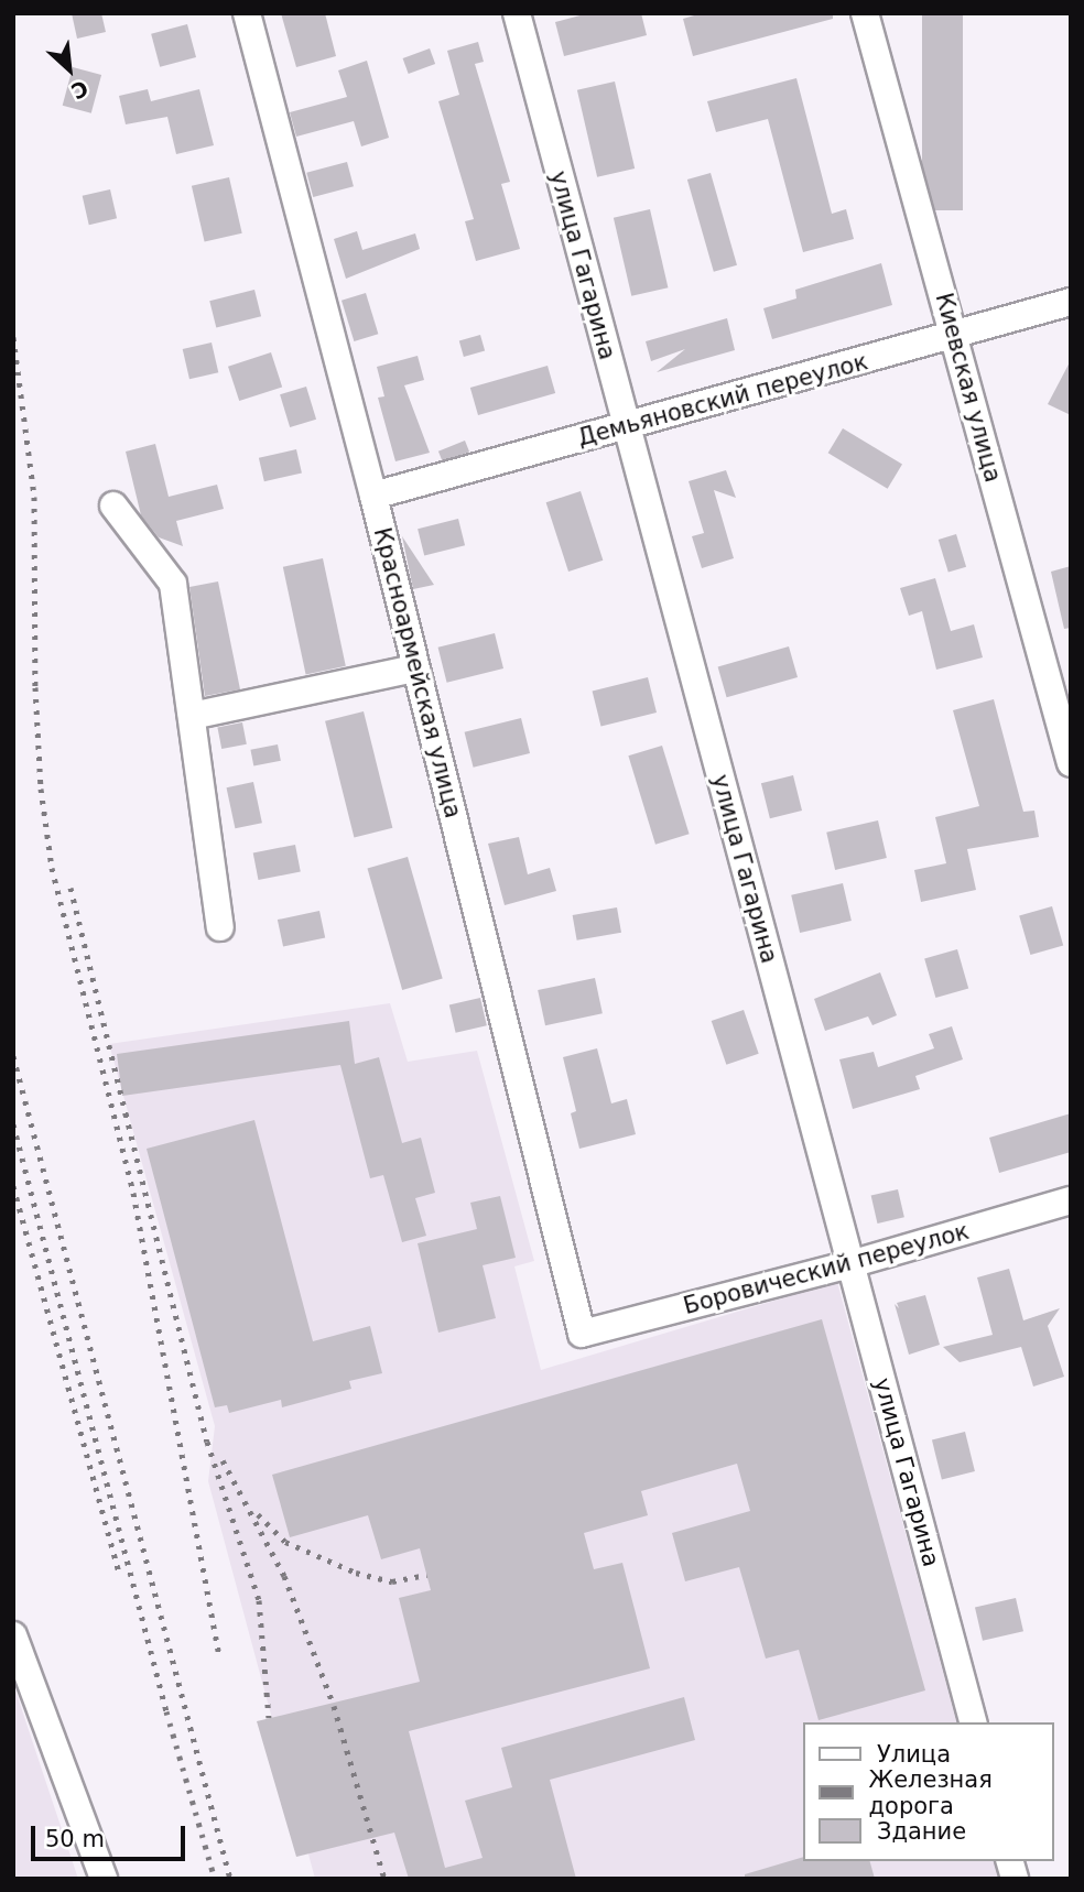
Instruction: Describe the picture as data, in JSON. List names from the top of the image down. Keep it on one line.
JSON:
{"streets":{"street":["улица Гагарина","Киевская улица","Демьяновский переулок","Красноармейская улица","Боровический переулок"]},"crossings":[["улица Гагарина","Демьяновский переулок"],["улица Гагарина","Боровический переулок"],["Киевская улица","Демьяновский переулок"],["Демьяновский переулок","Красноармейская улица"],["Красноармейская улица","Боровический переулок"]],"legend":["Улица","Железная дорога","Здание"],"scale_bar":"50 m","north":"bottom right"}
